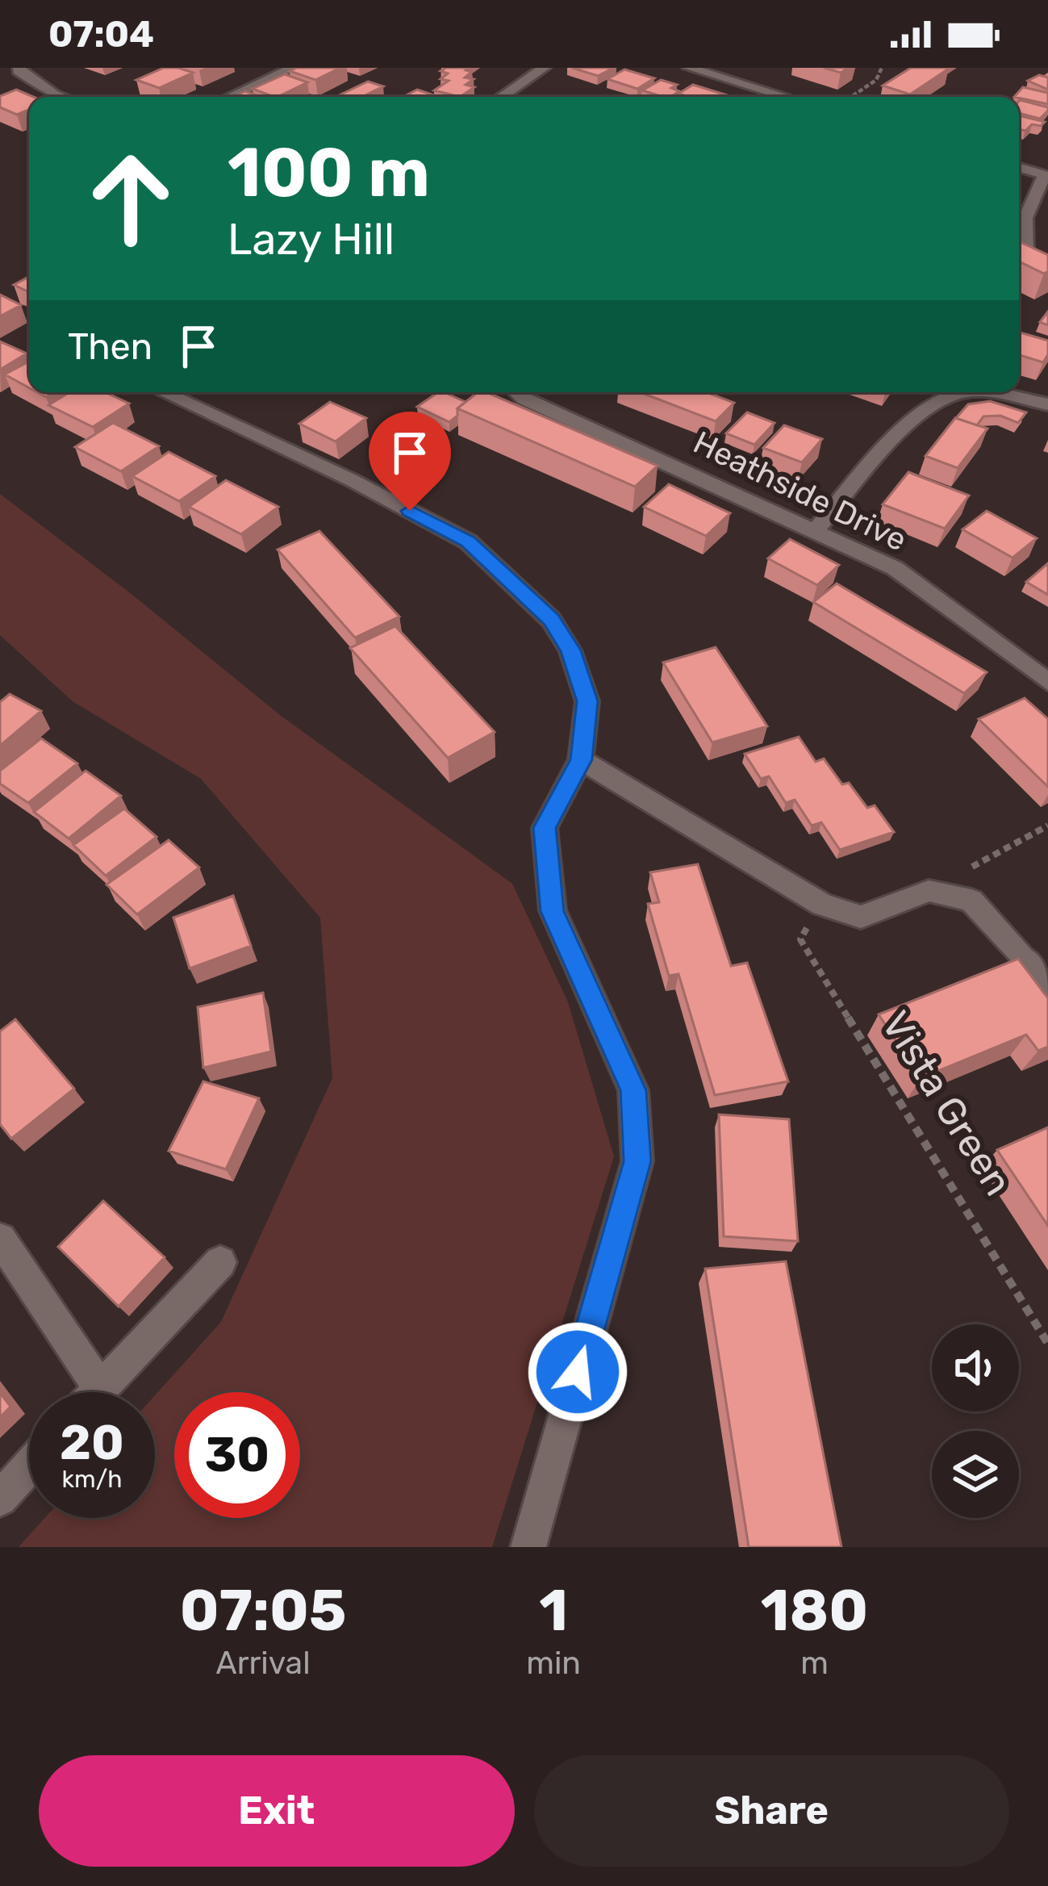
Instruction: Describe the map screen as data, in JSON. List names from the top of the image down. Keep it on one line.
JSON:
{"streets":{"street":["Heathside Drive"],"path":["Vista Green"]},"page":{"status":"07:04","turn":["100 m","Lazy Hill"],"then":"Then","speed":"20 km/h","limit":"30","eta":["07:05","Arrival","1","min","180","m"],"buttons":["Exit","Share"]}}
